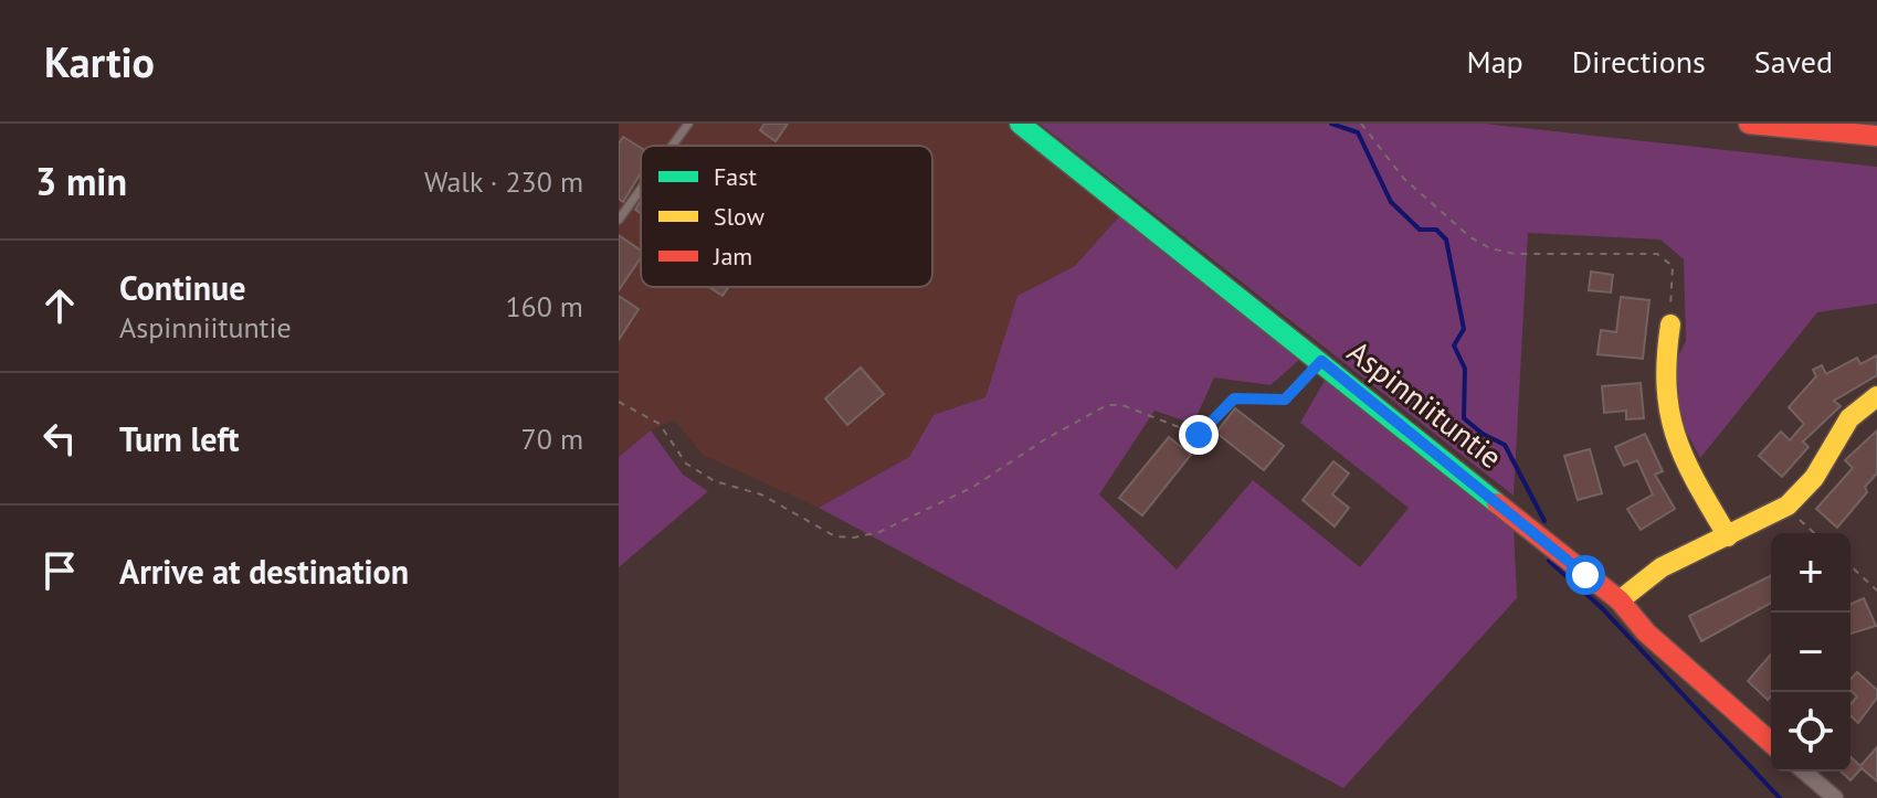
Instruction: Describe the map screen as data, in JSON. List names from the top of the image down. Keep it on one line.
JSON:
{"streets":{"street":["Aspinniituntie"]},"legend":["Fast","Slow","Jam"],"page":{"header":"Kartio","nav":["Map","Directions","Saved"],"heading":["3 min","Walk · 230 m"],"list":[["Continue","Aspinniituntie","160 m"],["Turn left","70 m"],"Arrive at destination"],"map_buttons":["+","−"]}}
